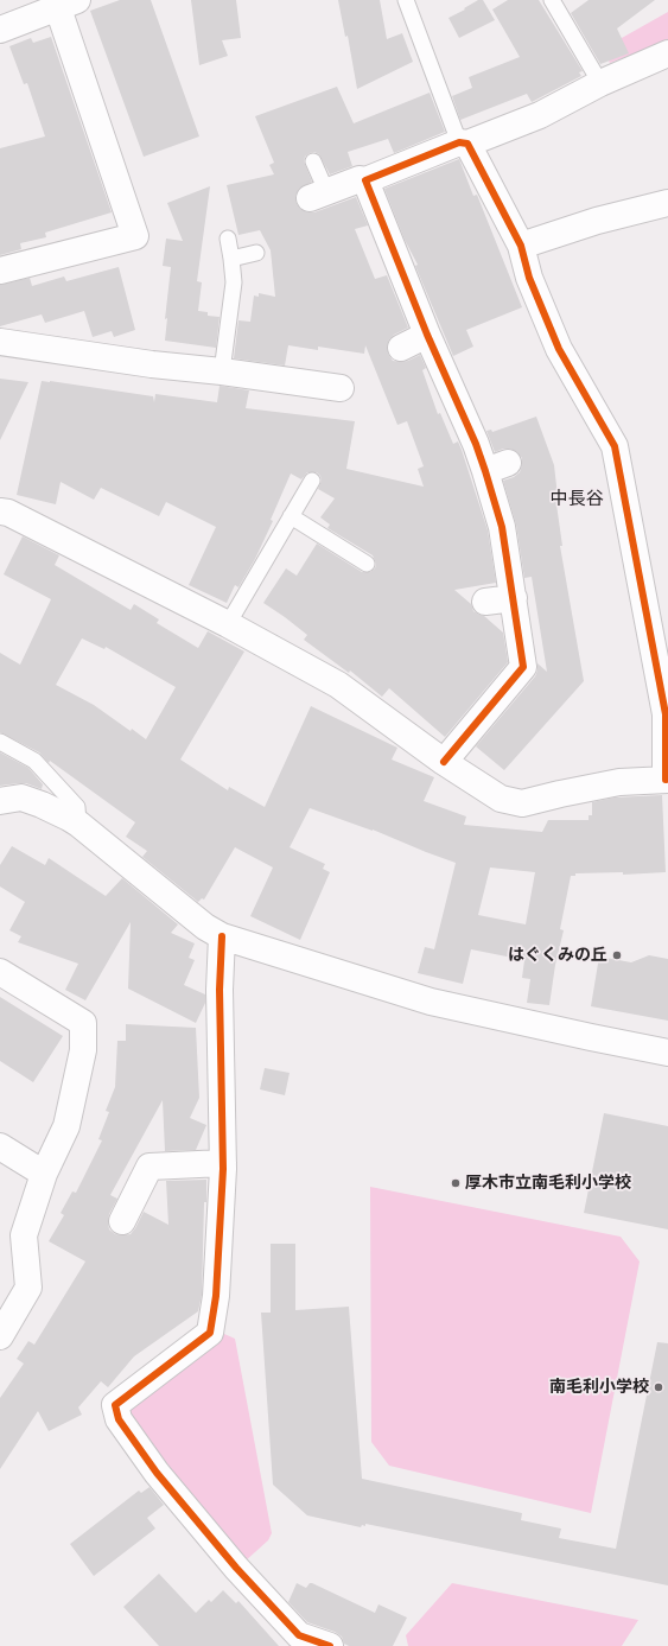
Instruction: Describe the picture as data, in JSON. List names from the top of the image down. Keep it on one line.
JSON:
{"districts":["中長谷"],"places":["はぐくみの丘","厚木市立南毛利小学校","南毛利小学校"]}
